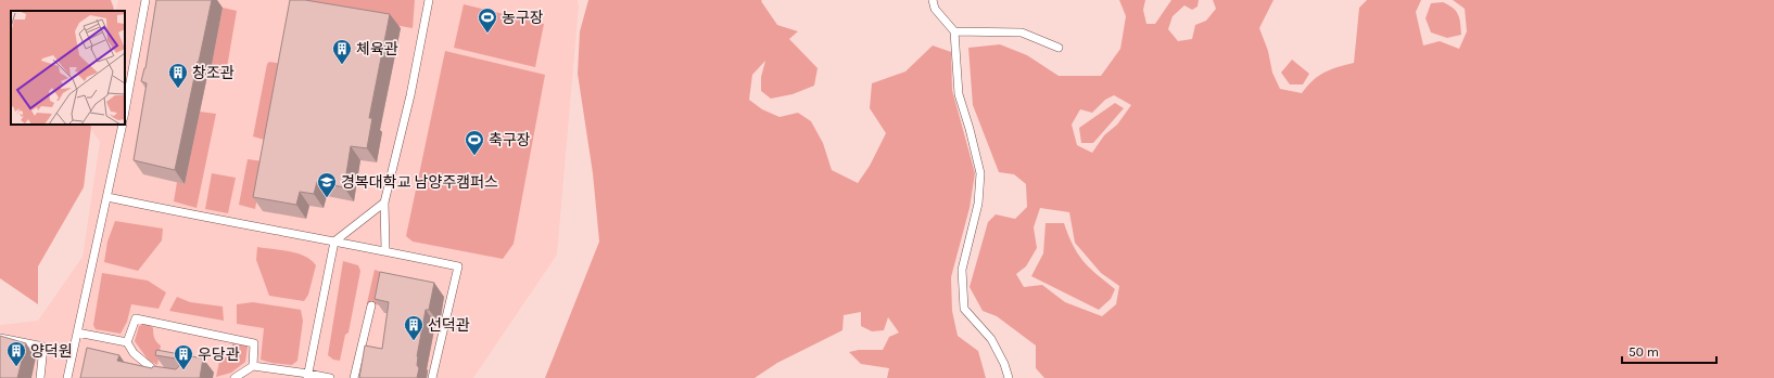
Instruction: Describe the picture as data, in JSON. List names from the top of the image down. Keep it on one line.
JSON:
{"places":{"sports":["농구장","축구장"],"building":["체육관","창조관","선덕관","양덕원","우당관"],"school or university":["경복대학교 남양주캠퍼스"]},"scale_bar":"50 m"}
